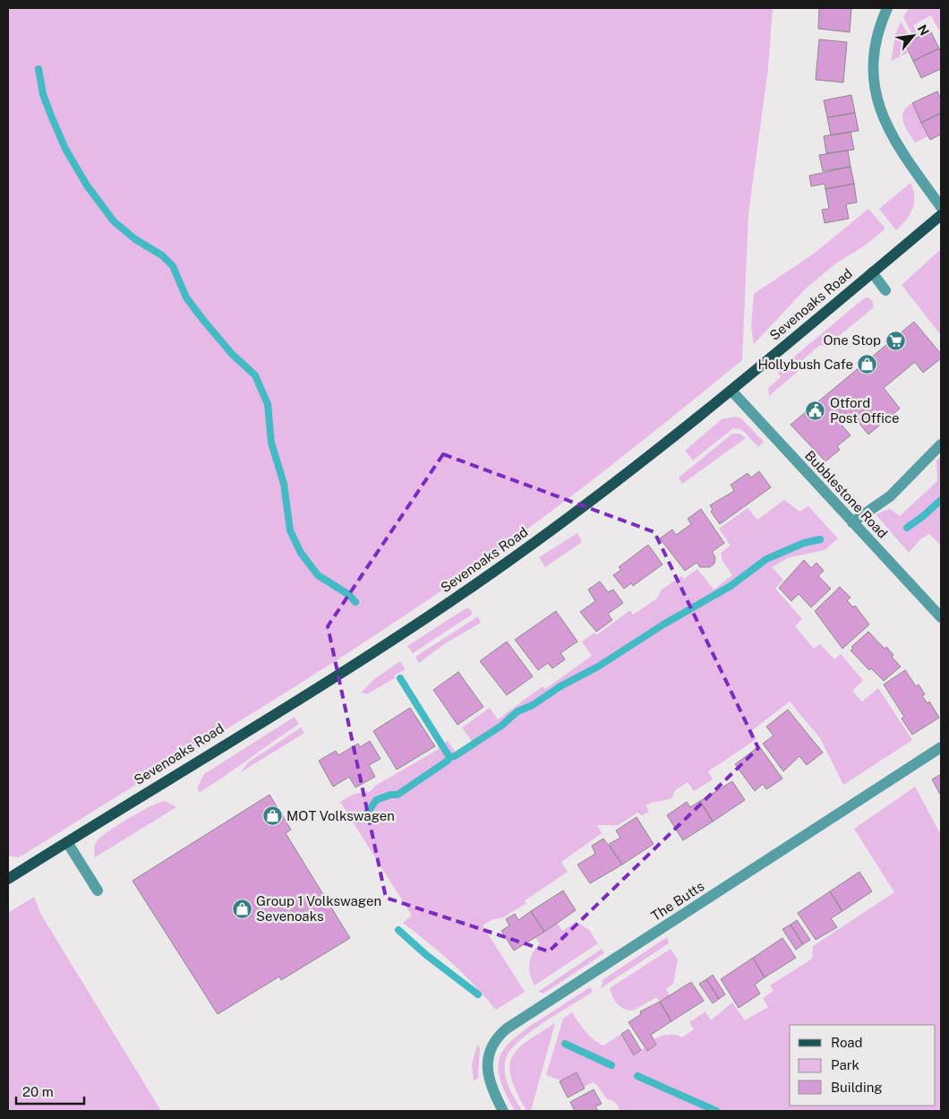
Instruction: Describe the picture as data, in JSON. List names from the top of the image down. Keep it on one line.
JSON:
{"streets":{"main road":["Sevenoaks Road"],"street":["Bubblestone Road","The Butts"]},"crossings":[["Sevenoaks Road","Bubblestone Road"]],"places":{"supermarket":["One Stop"],"shop":["Hollybush Cafe","MOT Volkswagen","Group 1 Volkswagen Sevenoaks"],"public building":["Otford Post Office"]},"legend":["Road","Park","Building"],"scale_bar":"20 m","north":"top right"}
